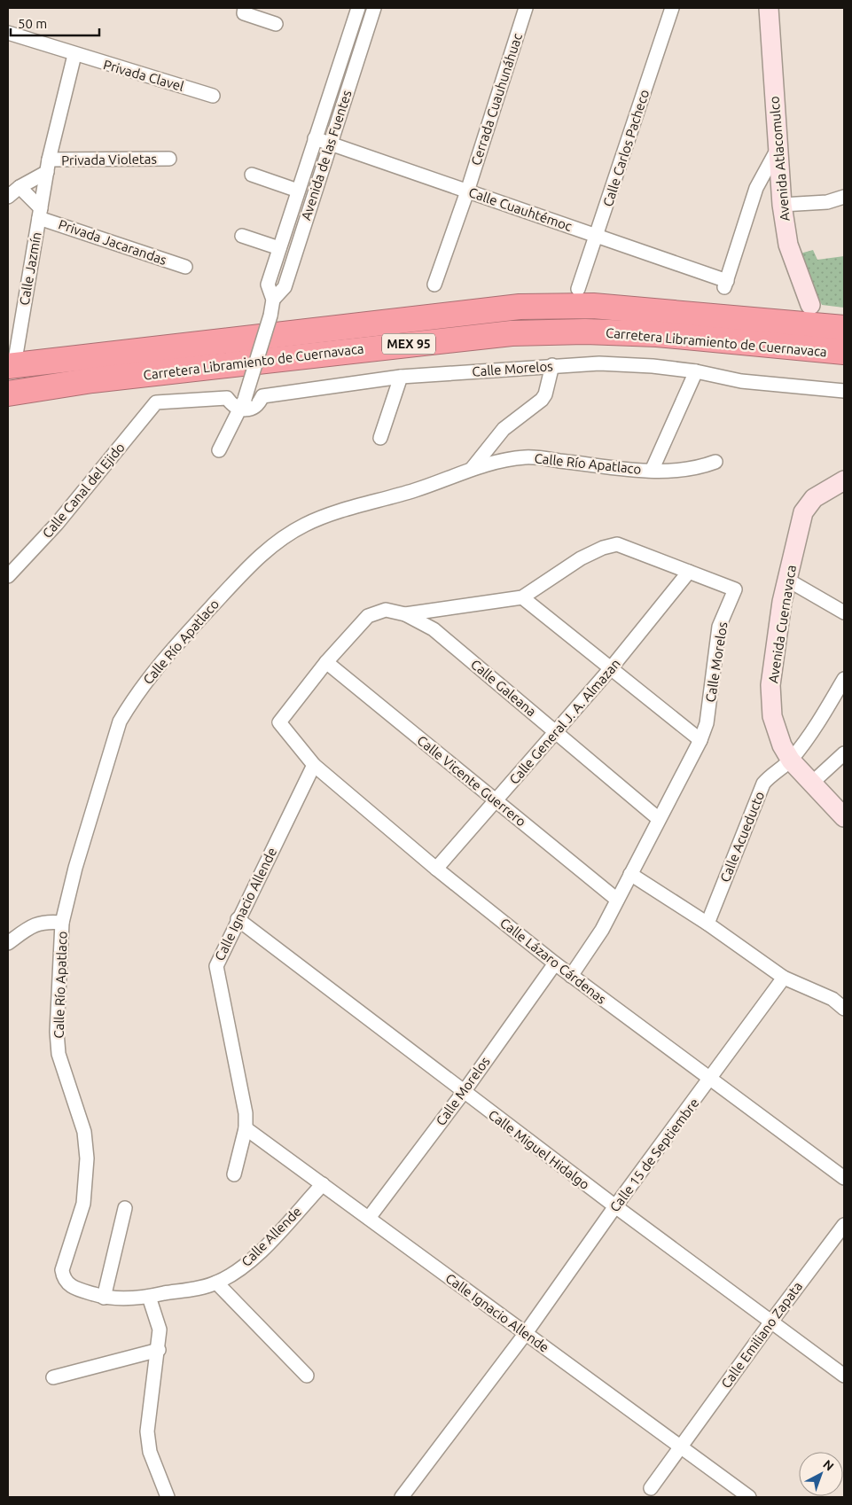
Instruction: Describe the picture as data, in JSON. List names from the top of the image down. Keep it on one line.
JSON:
{"streets":{"highway":["Carretera Libramiento de Cuernavaca","MEX 95"],"main road":["Avenida Atlacomulco","Avenida Cuernavaca"],"street":["Privada Clavel","Cerrada Cuauhunáhuac","Calle Carlos Pacheco","Avenida de las Fuentes","Privada Violetas","Calle Cuauhtémoc","Privada Jacarandas","Calle Jazmín","Calle Morelos","Calle Río Apatlaco","Calle Canal del Ejido","Calle Galeana","Calle General J. A. Almazan","Calle Vicente Guerrero","Calle Acueducto","Calle Ignacio Allende","Calle Lázaro Cárdenas","Calle Miguel Hidalgo","Calle 15 de Septiembre","Calle Allende","Calle Emiliano Zapata"]},"crossings":[["Privada Clavel","Calle Jazmín"],["Cerrada Cuauhunáhuac","Calle Cuauhtémoc"],["Calle Carlos Pacheco","Calle Cuauhtémoc"],["Avenida de las Fuentes","Calle Cuauhtémoc"],["Avenida de las Fuentes","Calle Morelos"],["Avenida de las Fuentes","Calle Canal del Ejido"],["Avenida Atlacomulco","Calle Cuauhtémoc"],["Privada Violetas","Calle Jazmín"],["Privada Jacarandas","Calle Jazmín"],["Calle Jazmín","Carretera Libramiento de Cuernavaca"],["Calle Morelos","Calle Canal del Ejido"],["Calle Morelos","Calle Galeana"],["Calle Morelos","Calle General J. A. Almazan"],["Calle Morelos","Calle Vicente Guerrero"],["Calle Morelos","Calle Ignacio Allende"],["Calle Morelos","Calle Lázaro Cárdenas"],["Calle Morelos","Calle Miguel Hidalgo"],["Avenida Cuernavaca","Calle Acueducto"],["Calle Galeana","Calle General J. A. Almazan"],["Calle General J. A. Almazan","Calle Vicente Guerrero"],["Calle General J. A. Almazan","Calle Lázaro Cárdenas"],["Calle Vicente Guerrero","Calle Lázaro Cárdenas"],["Calle Ignacio Allende","Calle Lázaro Cárdenas"],["Calle Ignacio Allende","Calle Miguel Hidalgo"],["Calle Ignacio Allende","Calle 15 de Septiembre"],["Calle Ignacio Allende","Calle Allende"],["Calle Ignacio Allende","Calle Emiliano Zapata"],["Calle Lázaro Cárdenas","Calle 15 de Septiembre"],["Calle Miguel Hidalgo","Calle 15 de Septiembre"],["Calle Miguel Hidalgo","Calle Emiliano Zapata"]],"scale_bar":"50 m","north":"top right"}
